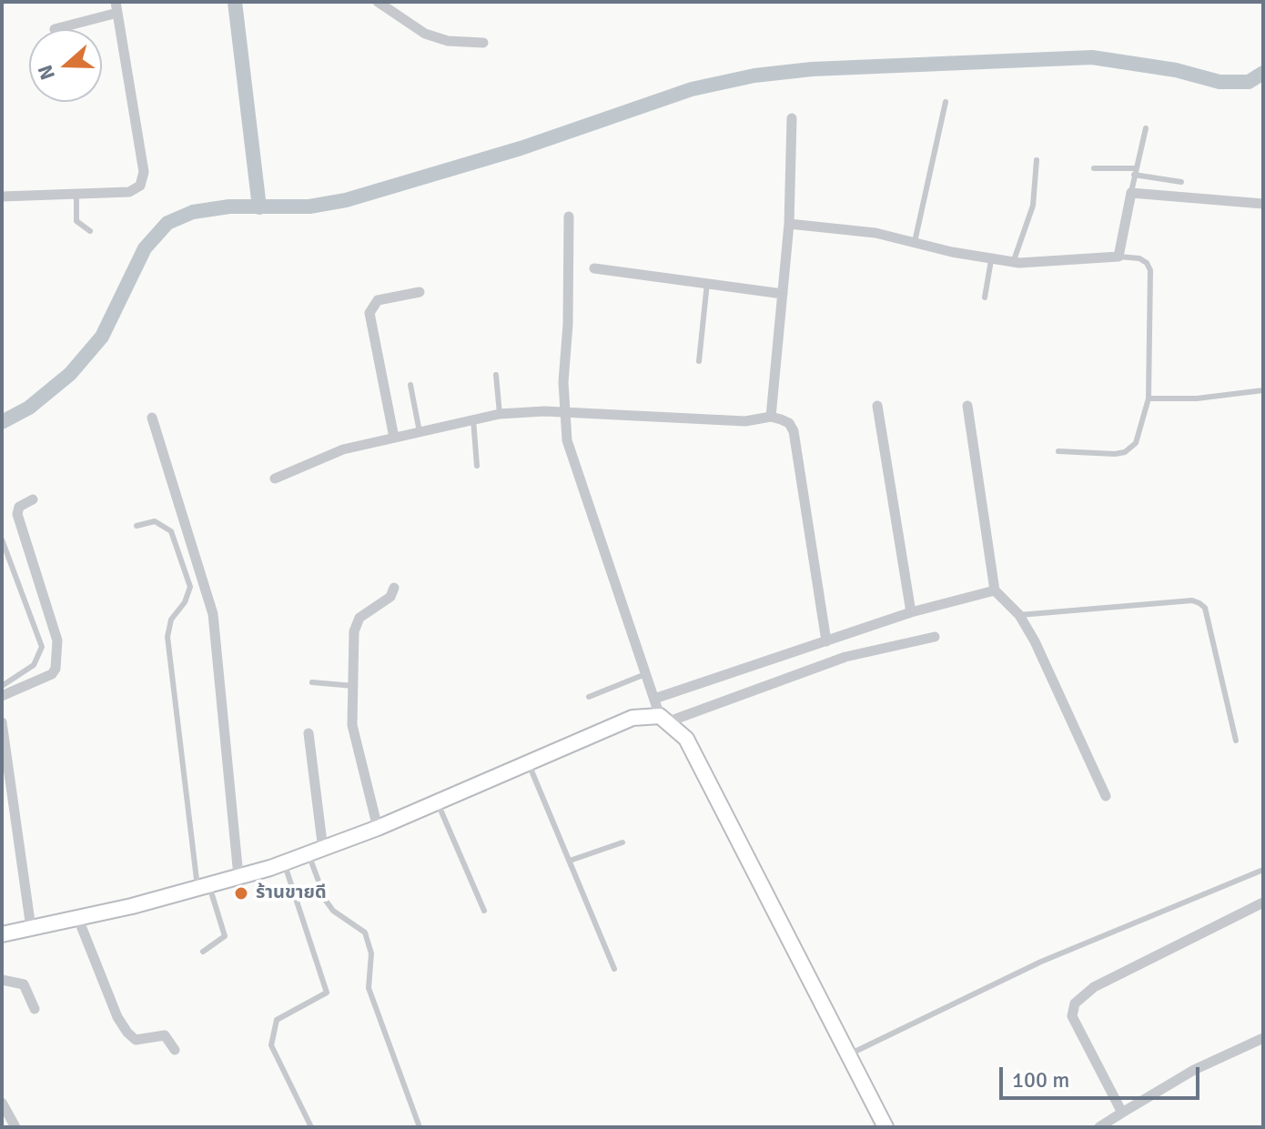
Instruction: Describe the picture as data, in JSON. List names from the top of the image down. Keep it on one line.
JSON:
{"places":["ร้านขายดี"],"scale_bar":"100 m","north":"left"}
